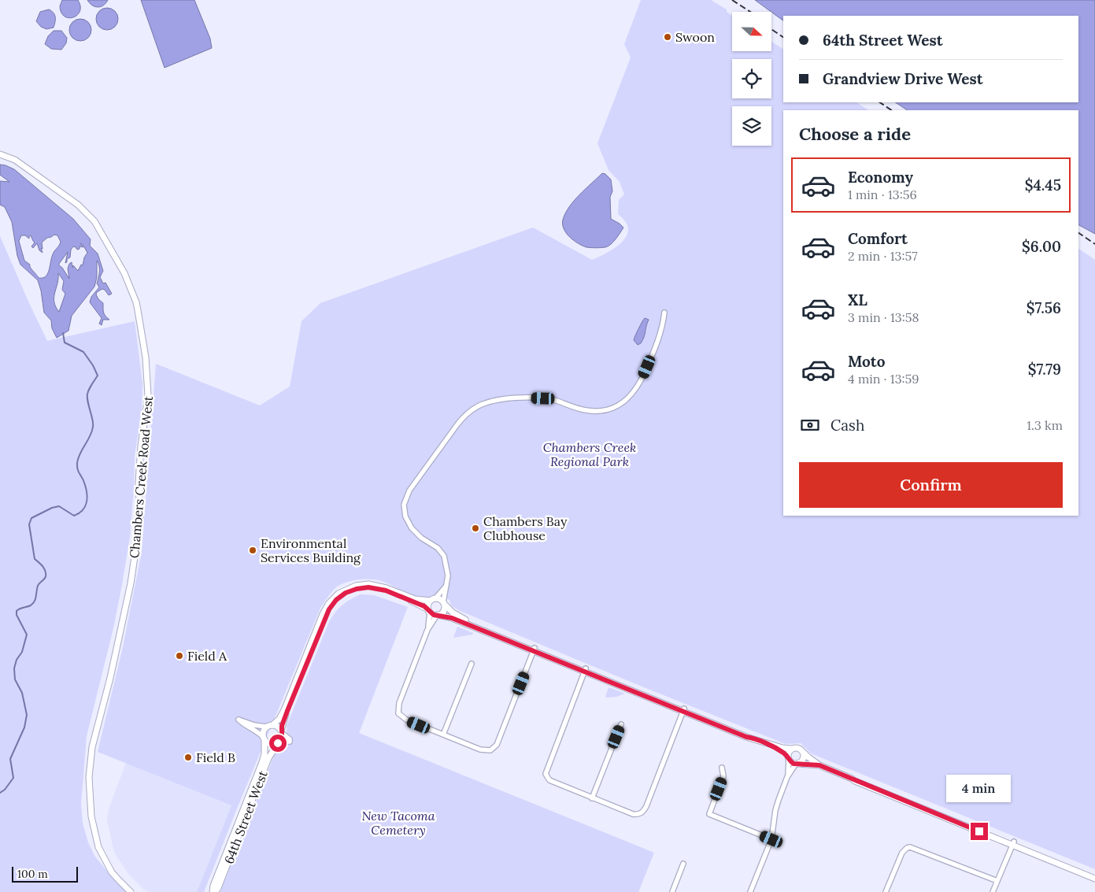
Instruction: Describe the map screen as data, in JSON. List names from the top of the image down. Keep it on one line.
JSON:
{"streets":{"street":["Chambers Creek Road West","64th Street West"]},"parks":["Chambers Creek Regional Park","New Tacoma Cemetery"],"places":["Swoon","Chambers Bay Clubhouse","Environmental Services Building","Field A","Field B"],"scale_bar":"100 m","north":"right","page":{"banner":["64th Street West","Grandview Drive West"],"heading":"Choose a ride","list":[{"name":"Economy","note":"1 min · 13:56","value":"$4.45"},{"name":"Comfort","note":"2 min · 13:57","value":"$6.00"},{"name":"XL","note":"3 min · 13:58","value":"$7.56"},{"name":"Moto","note":"4 min · 13:59","value":"$7.79"}],"pay":["Cash","1.3 km"],"buttons":"Confirm","bubble":"4 min","scale":"100 m"}}
